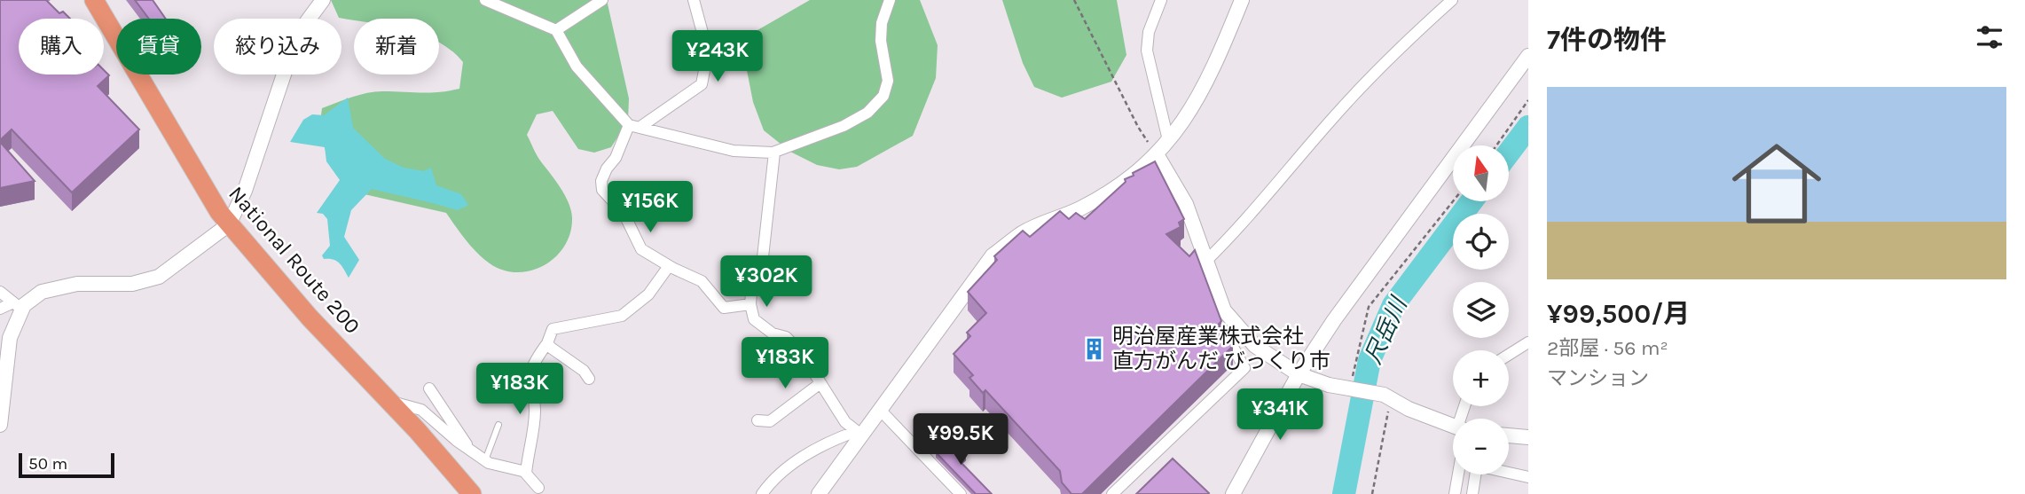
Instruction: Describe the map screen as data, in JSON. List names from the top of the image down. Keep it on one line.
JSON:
{"streets":{"highway":["National Route 200"]},"water":["尺岳川"],"places":{"building":["明治屋産業株式会社 直方がんだ びっくり市"]},"scale_bar":"50 m","north":"top","page":{"heading":"7件の物件","chip":["購入","賃貸","絞り込み","新着"],"price":["¥243K","¥156K","¥302K","¥183K","¥183K","¥341K","¥99.5K"],"list":[{"name":"¥99,500/月","note":"2部屋 · 56 m² · マンション"}],"map_buttons":["+","−"],"scale":"50 m"}}
